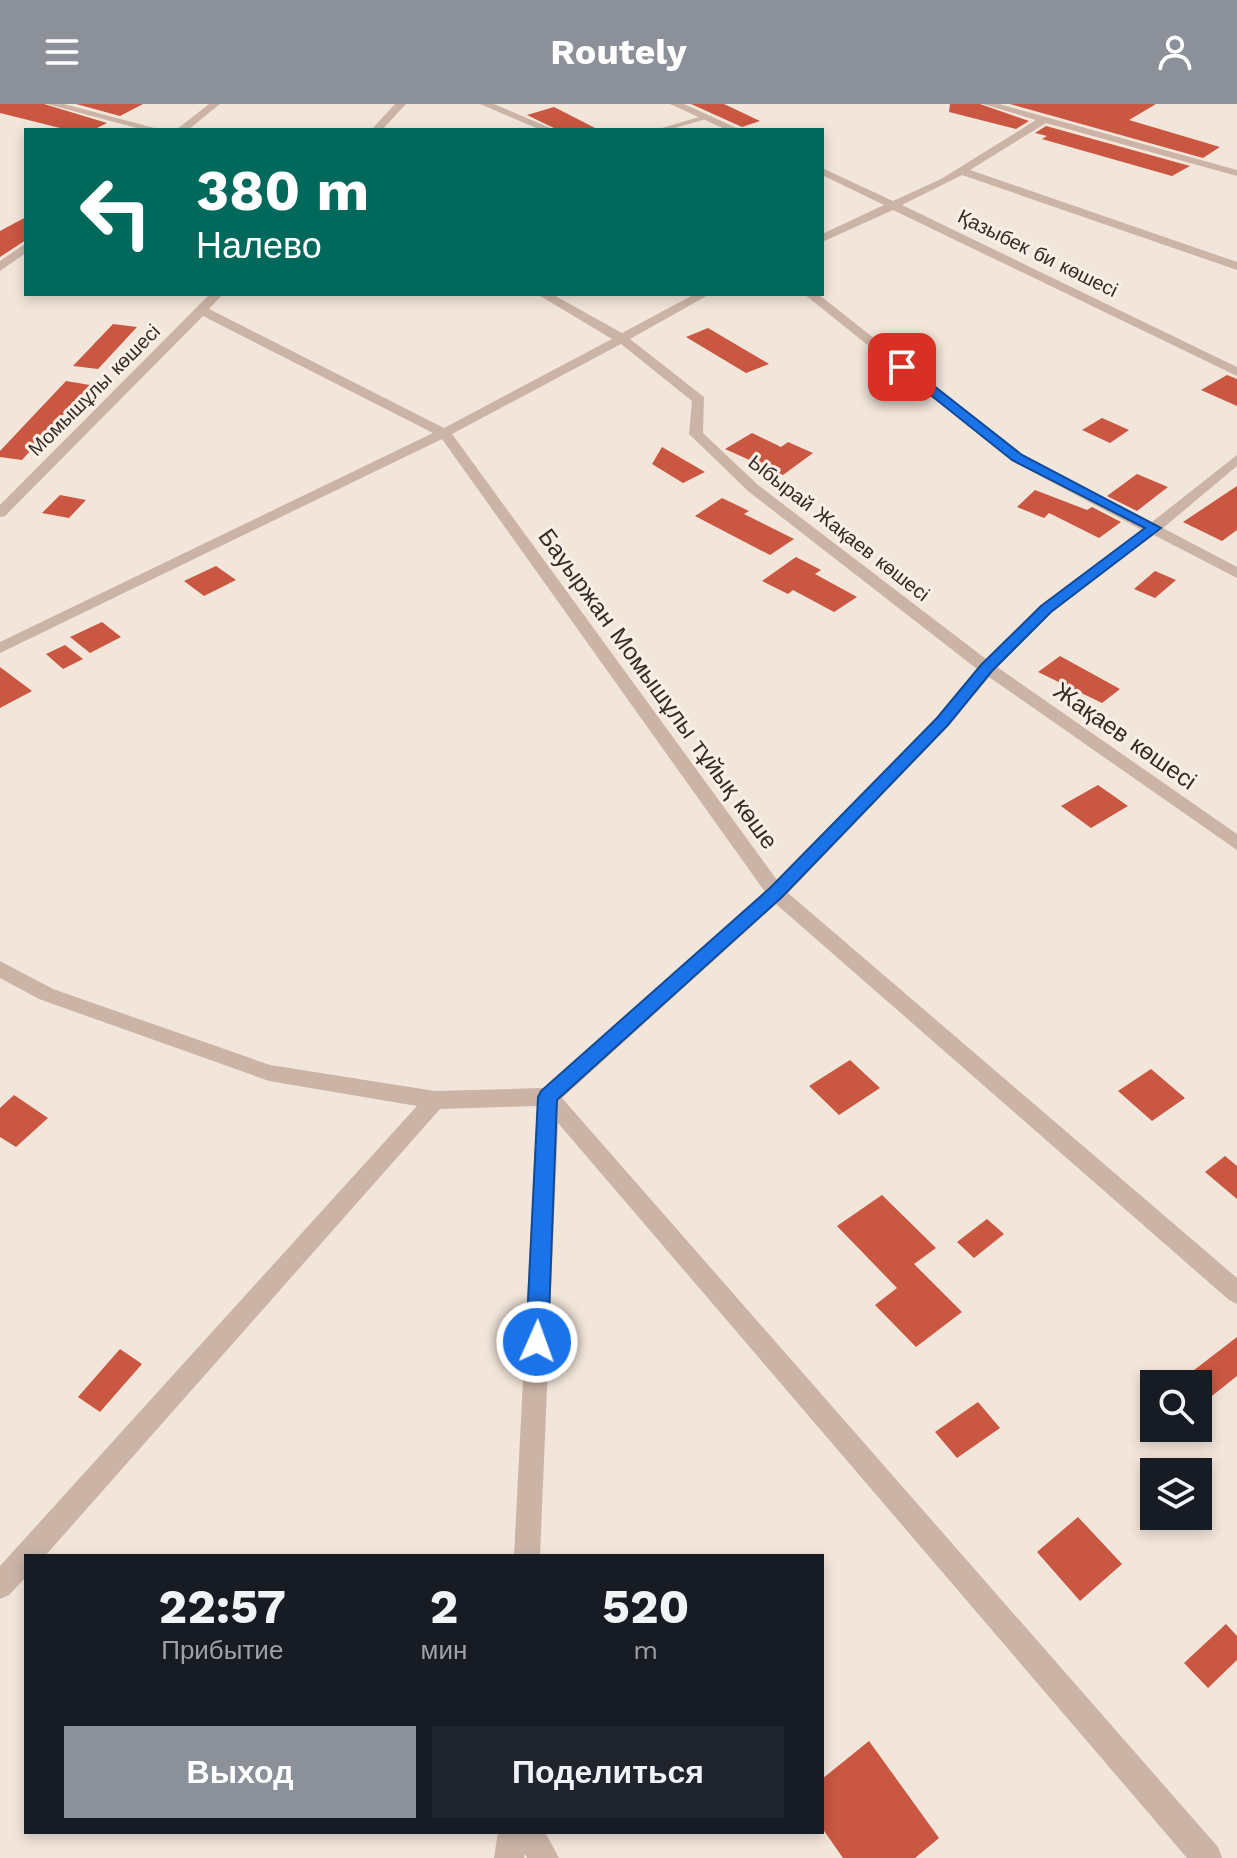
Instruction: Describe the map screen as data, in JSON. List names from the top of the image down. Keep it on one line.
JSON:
{"streets":{"street":["Қазыбек би көшесі","Момышұлы көшесі","Ыбырай Жақаев көшесі","Бауыржан Момышұлы тұйық көше","Жақаев көшесі"]},"crossings":[["Момышұлы көшесі","Бауыржан Момышұлы тұйық көше"],["Ыбырай Жақаев көшесі","Жақаев көшесі"]],"page":{"header":"Routely","turn":["380 m","Налево"],"eta":["22:57","Прибытие","2","мин","520","m"],"buttons":["Выход","Поделиться"]}}
